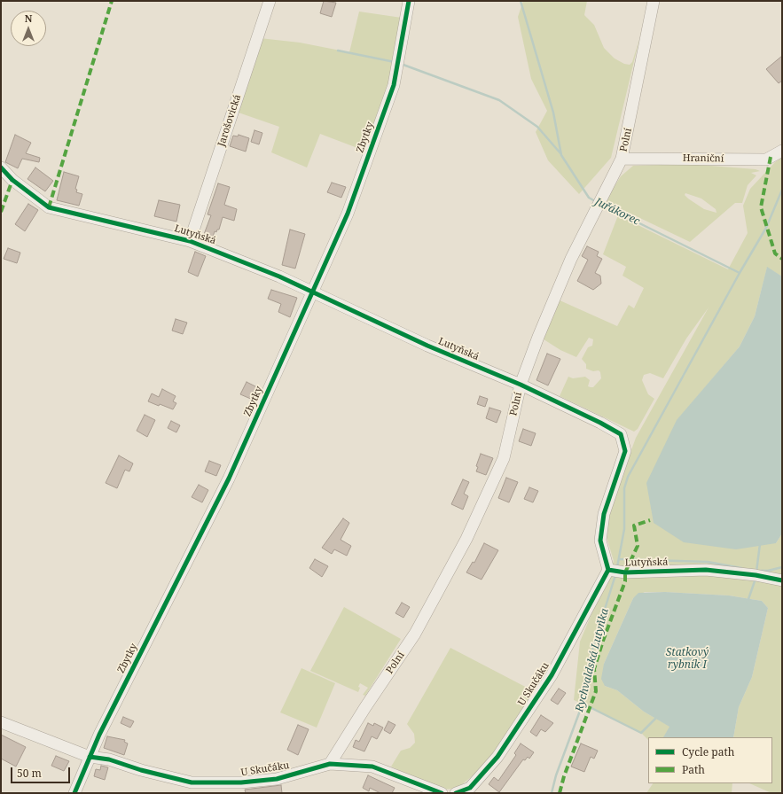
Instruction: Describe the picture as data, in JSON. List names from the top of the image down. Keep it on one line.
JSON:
{"streets":{"street":["Jarošovická","Zbytky","Polní","Hraniční","Lutyňská","U Skučáku"]},"crossings":[["Jarošovická","Lutyňská"],["Zbytky","Lutyňská"],["Zbytky","U Skučáku"],["Polní","Hraniční"],["Polní","Lutyňská"],["Polní","U Skučáku"],["Lutyňská","U Skučáku"]],"water":["Juřákorec","Statkový rybník I","Rychvaldská Lutyňka"],"legend":["Cycle path","Path"],"scale_bar":"50 m","north":"top"}
